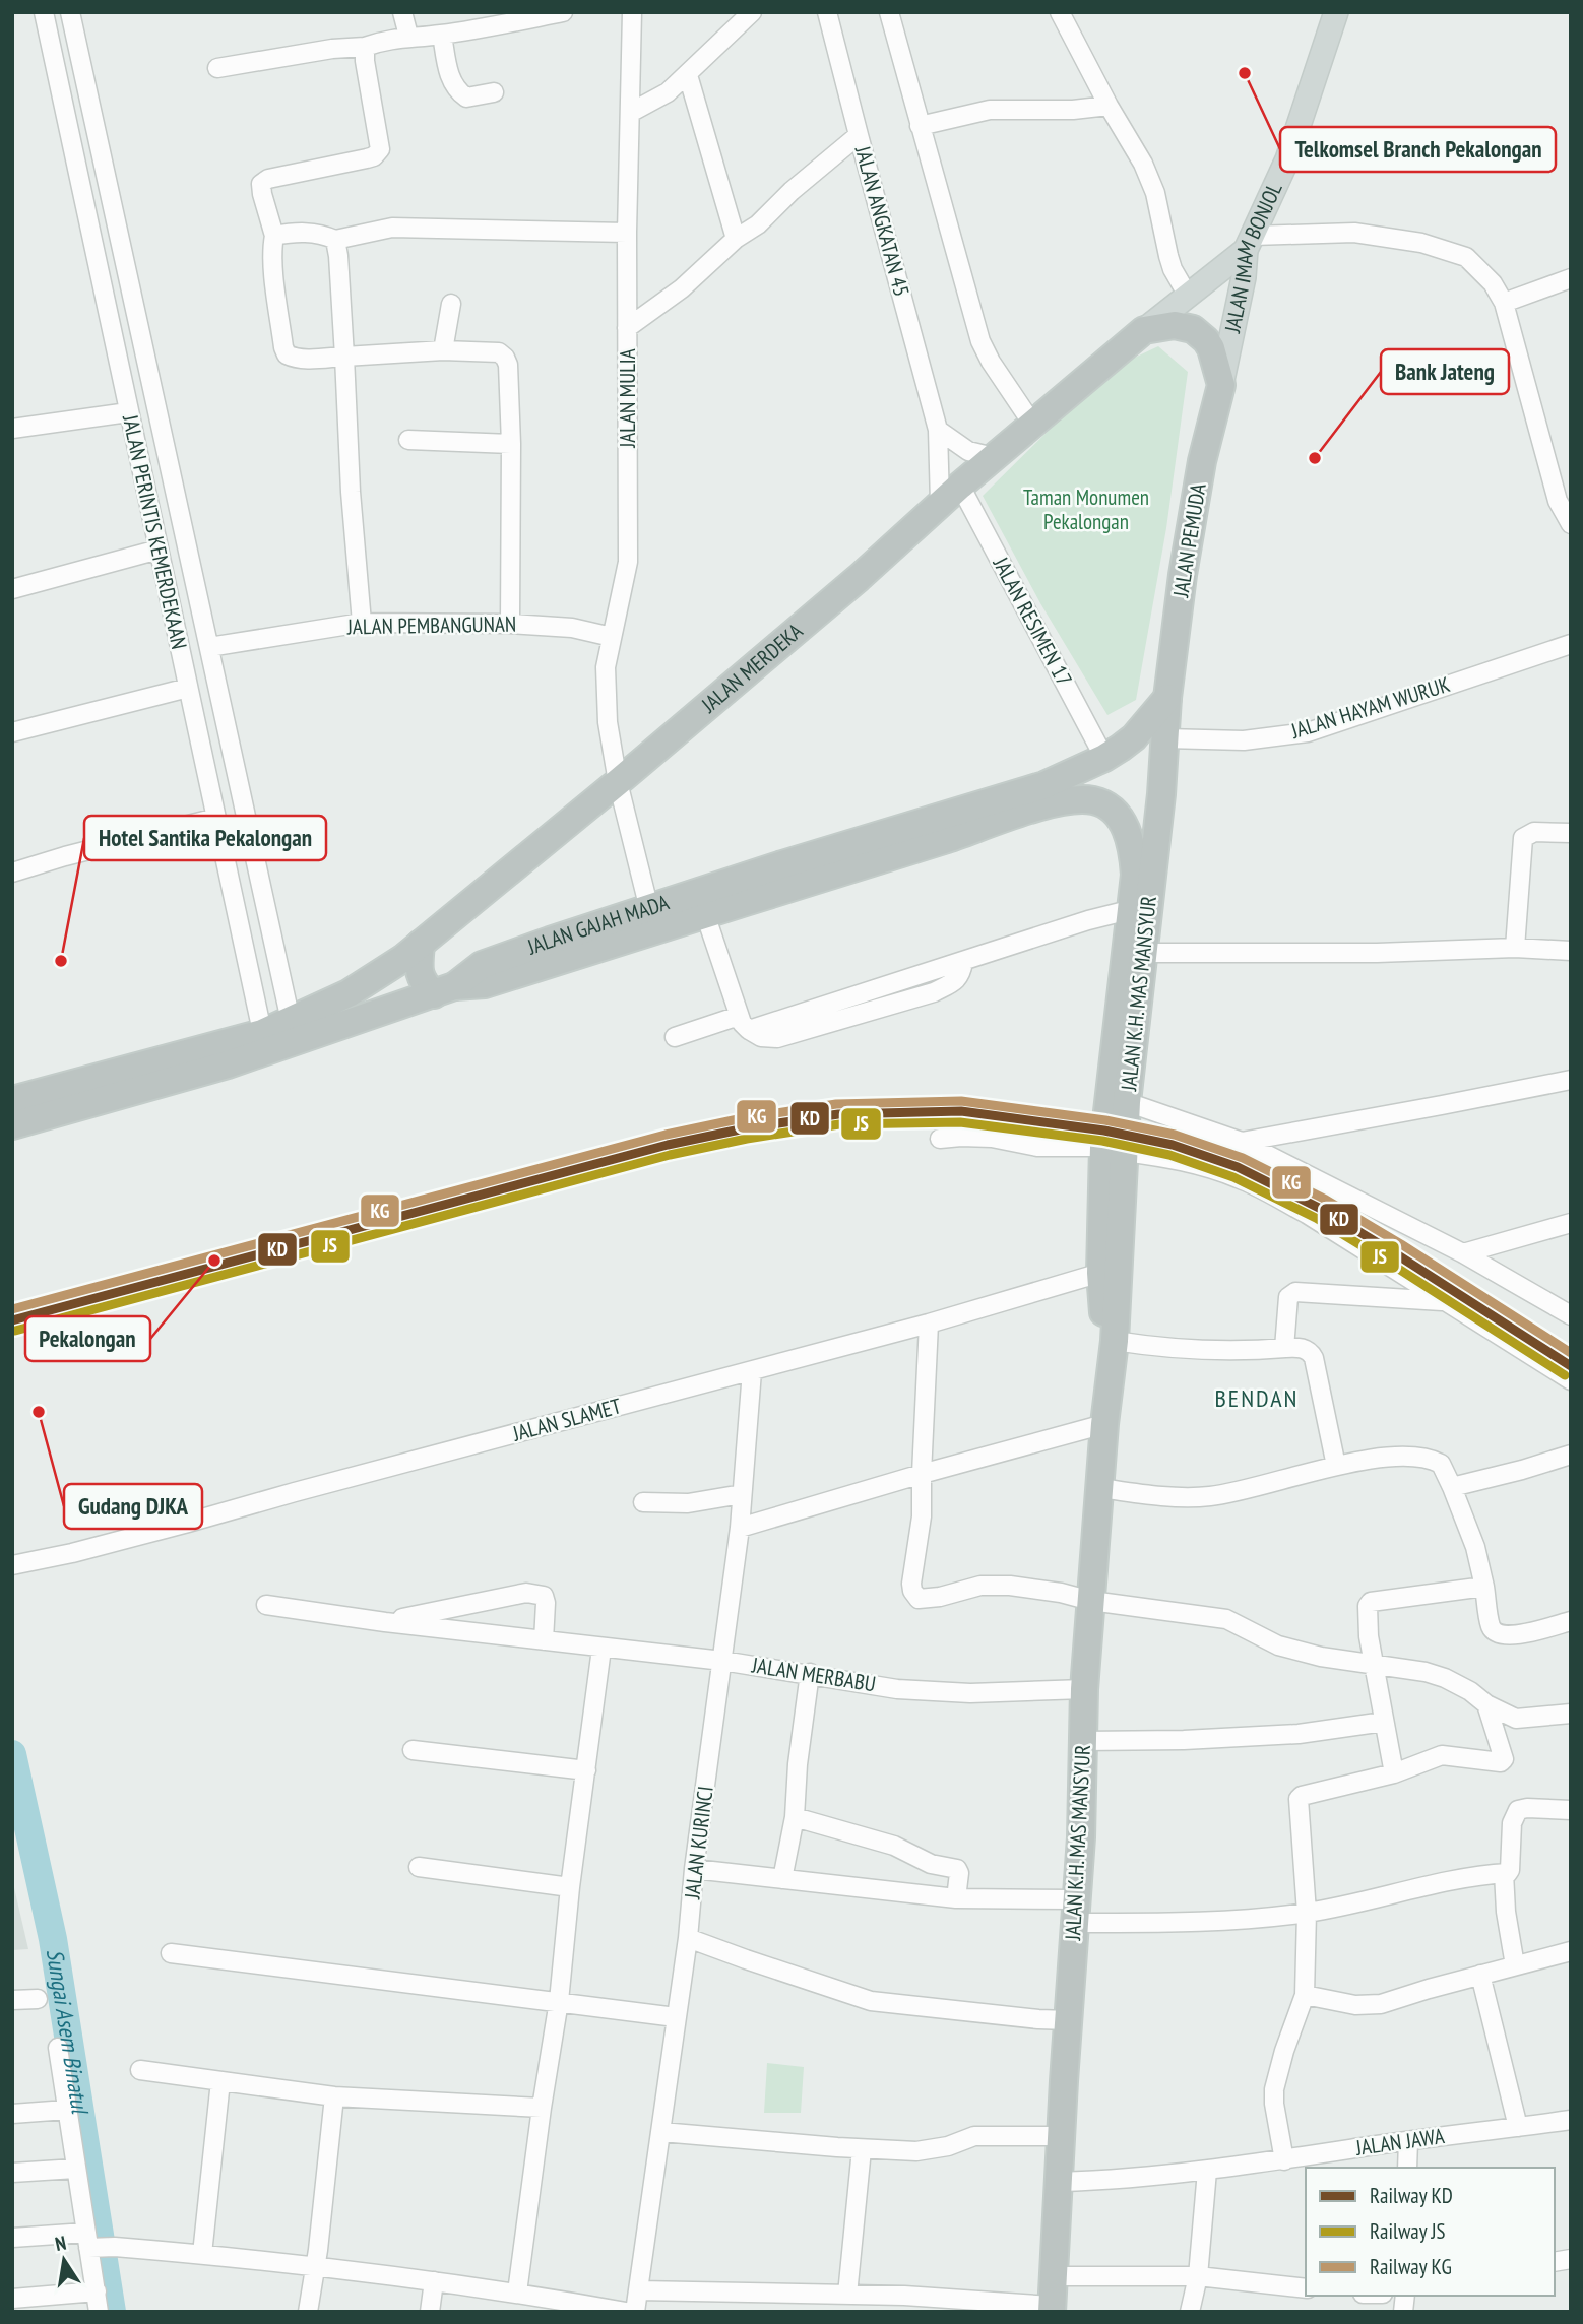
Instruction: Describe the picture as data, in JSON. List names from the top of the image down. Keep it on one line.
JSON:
{"streets":{"highway":["JALAN PEMUDA","JALAN MERDEKA","JALAN GAJAH MADA","JALAN K.H. MAS MANSYUR"],"main road":["JALAN IMAM BONJOL"],"street":["JALAN ANGKATAN 45","JALAN MULIA","JALAN PERINTIS KEMERDEKAAN","JALAN RESIMEN 17","JALAN PEMBANGUNAN","JALAN HAYAM WURUK","JALAN SLAMET","JALAN MERBABU","JALAN KURINCI","JALAN JAWA"]},"crossings":[["JALAN ANGKATAN 45","JALAN MERDEKA"],["JALAN IMAM BONJOL","JALAN PEMUDA"],["JALAN MULIA","JALAN PEMBANGUNAN"],["JALAN MULIA","JALAN MERDEKA"],["JALAN MULIA","JALAN GAJAH MADA"],["JALAN PERINTIS KEMERDEKAAN","JALAN GAJAH MADA"],["JALAN PEMUDA","JALAN GAJAH MADA"],["JALAN PEMUDA","JALAN K.H. MAS MANSYUR"],["JALAN RESIMEN 17","JALAN MERDEKA"],["JALAN RESIMEN 17","JALAN GAJAH MADA"],["JALAN MERDEKA","JALAN GAJAH MADA"],["JALAN HAYAM WURUK","JALAN K.H. MAS MANSYUR"],["JALAN GAJAH MADA","JALAN K.H. MAS MANSYUR"],["JALAN K.H. MAS MANSYUR","JALAN SLAMET"],["JALAN K.H. MAS MANSYUR","JALAN MERBABU"],["JALAN K.H. MAS MANSYUR","JALAN JAWA"],["JALAN SLAMET","JALAN KURINCI"],["JALAN MERBABU","JALAN KURINCI"]],"districts":["BENDAN"],"water":["Sungai Asem Binatul"],"parks":["Taman Monumen Pekalongan"],"places":["Telkomsel Branch Pekalongan","Bank Jateng","Hotel Santika Pekalongan","Pekalongan","Gudang DJKA"],"lines":["rail line KG","rail line KD","rail line JS"],"legend":["Railway KD","Railway JS","Railway KG"],"north":"top"}
